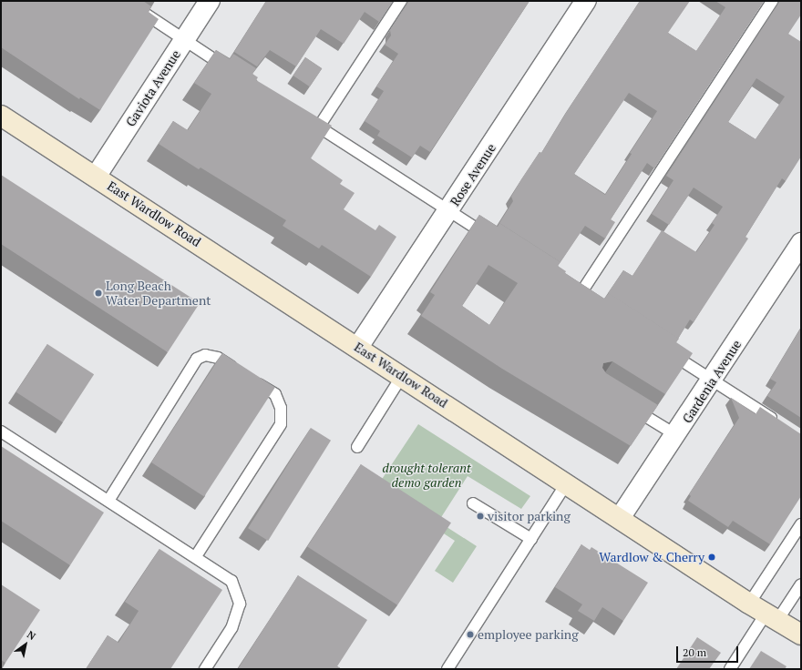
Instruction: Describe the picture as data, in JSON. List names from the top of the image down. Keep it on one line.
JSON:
{"streets":{"main road":["East Wardlow Road"],"street":["Gaviota Avenue","Rose Avenue","Gardenia Avenue"]},"crossings":[["Gaviota Avenue","East Wardlow Road"],["Rose Avenue","East Wardlow Road"],["East Wardlow Road","Gardenia Avenue"]],"parks":["drought tolerant demo garden"],"places":["Long Beach Water Department","visitor parking","Wardlow & Cherry","employee parking"],"scale_bar":"20 m","north":"top right"}
